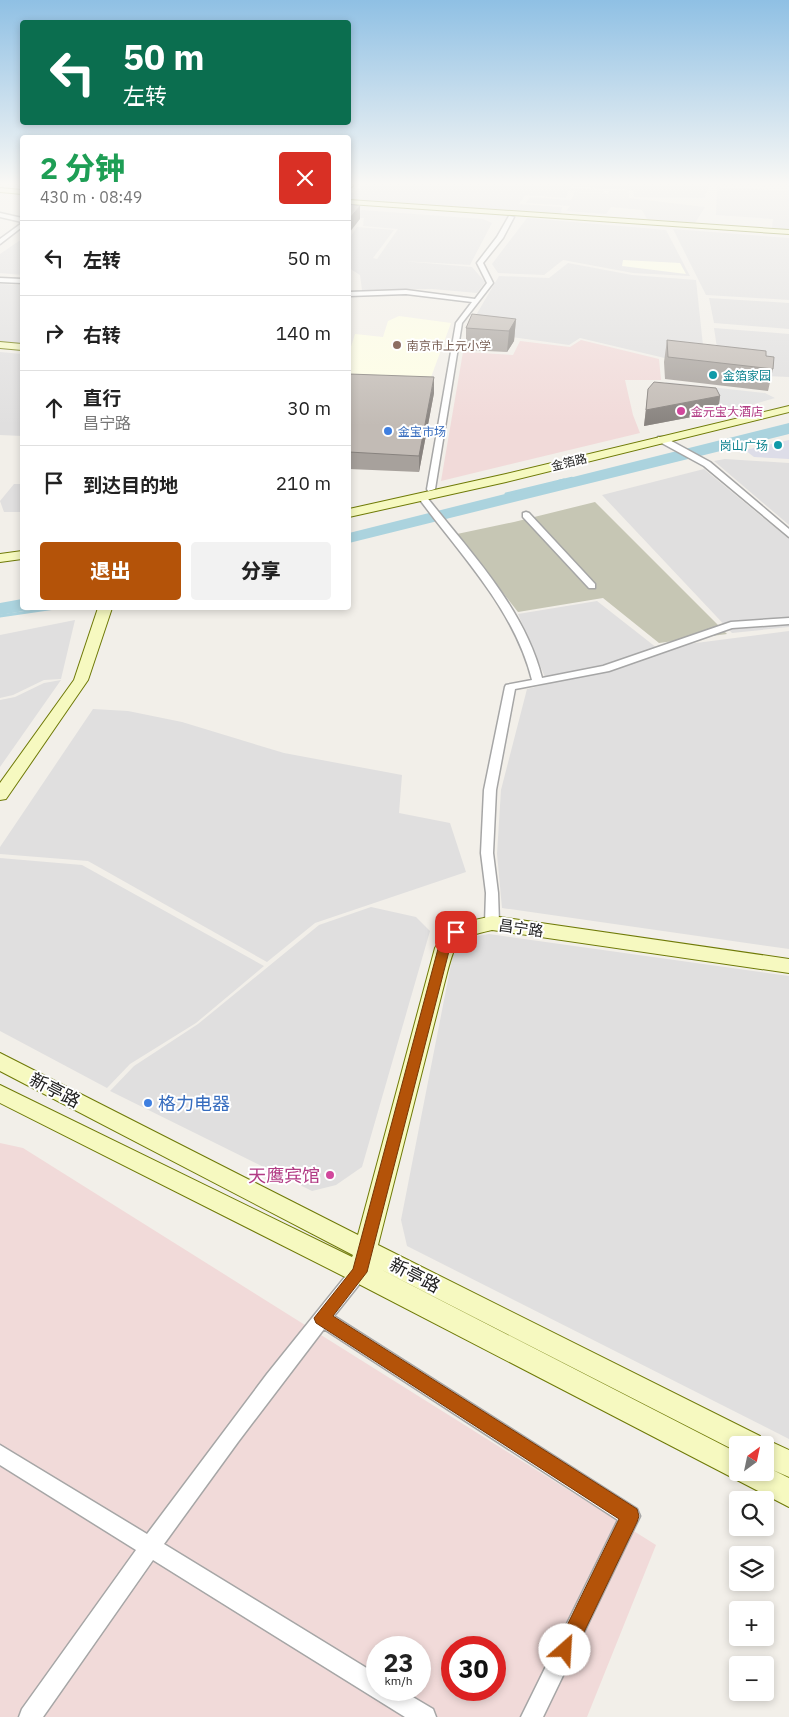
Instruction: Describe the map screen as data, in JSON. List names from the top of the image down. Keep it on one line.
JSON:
{"streets":{"main road":["金箔路","昌宁路","新亭路"]},"crossings":[["昌宁路","新亭路"]],"places":["南京市上元小学","金箔家园","金元宝大酒店","金宝市场","岗山广场","格力电器","天鹰宾馆"],"north":"top right","page":{"turn":["50 m","左转"],"heading":["2 分钟","430 m · 08:49"],"list":[{"name":"左转","value":"50 m"},{"name":"右转","value":"140 m"},{"name":"直行","note":"昌宁路","value":"30 m"},{"name":"到达目的地","value":"210 m"}],"buttons":["退出","分享"],"map_buttons":["+","−"],"speed":"23 km/h","limit":"30"}}
